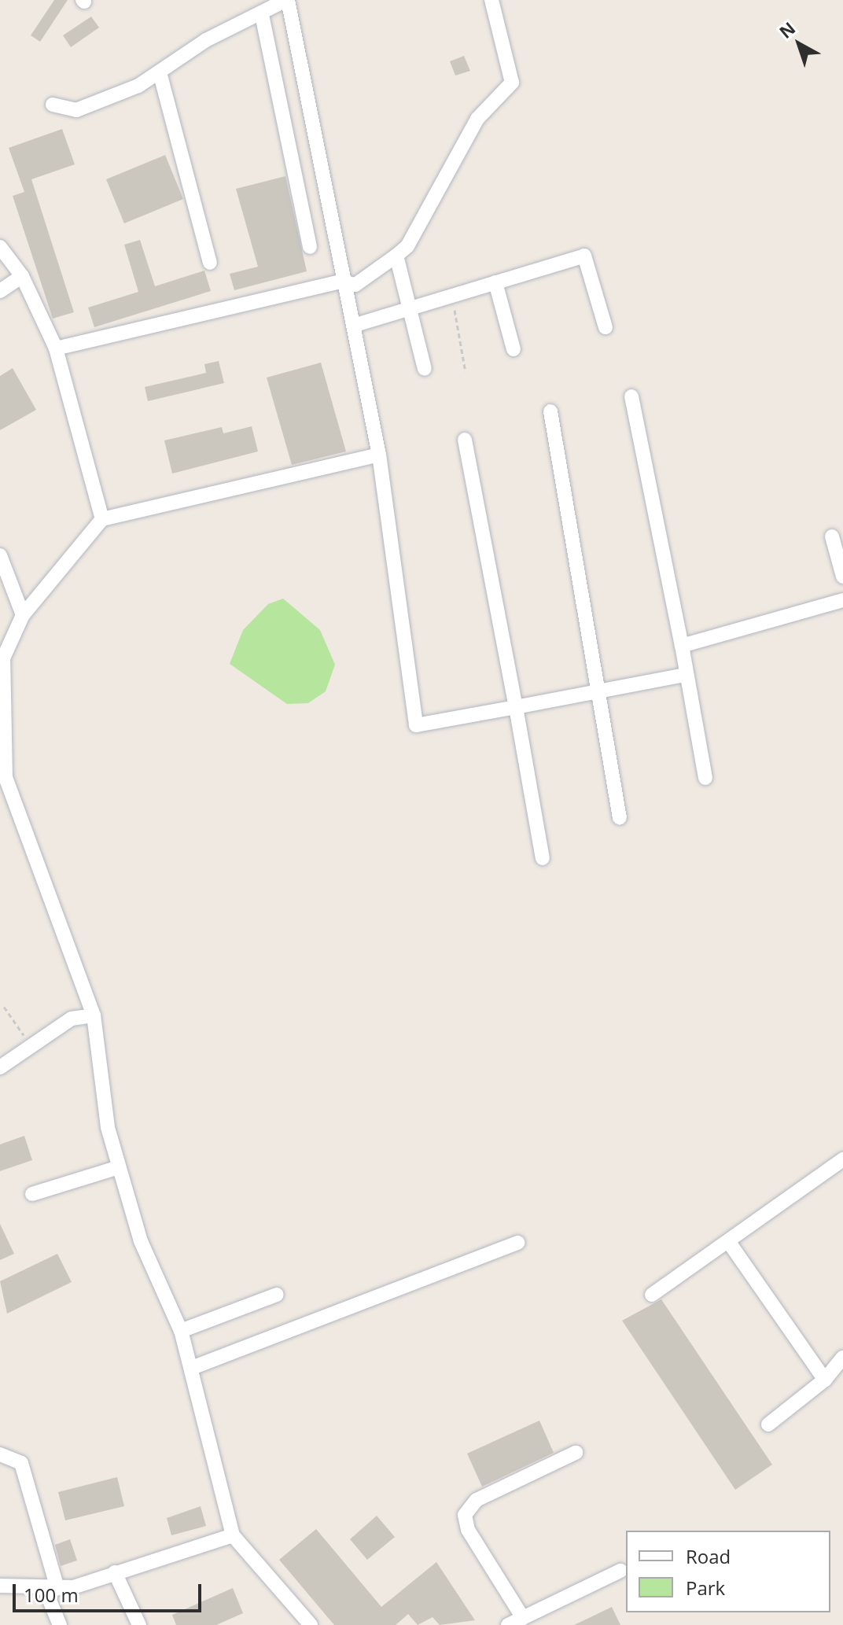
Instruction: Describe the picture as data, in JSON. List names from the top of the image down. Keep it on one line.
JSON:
{"legend":["Road","Park"],"scale_bar":"100 m","north":"top left"}
